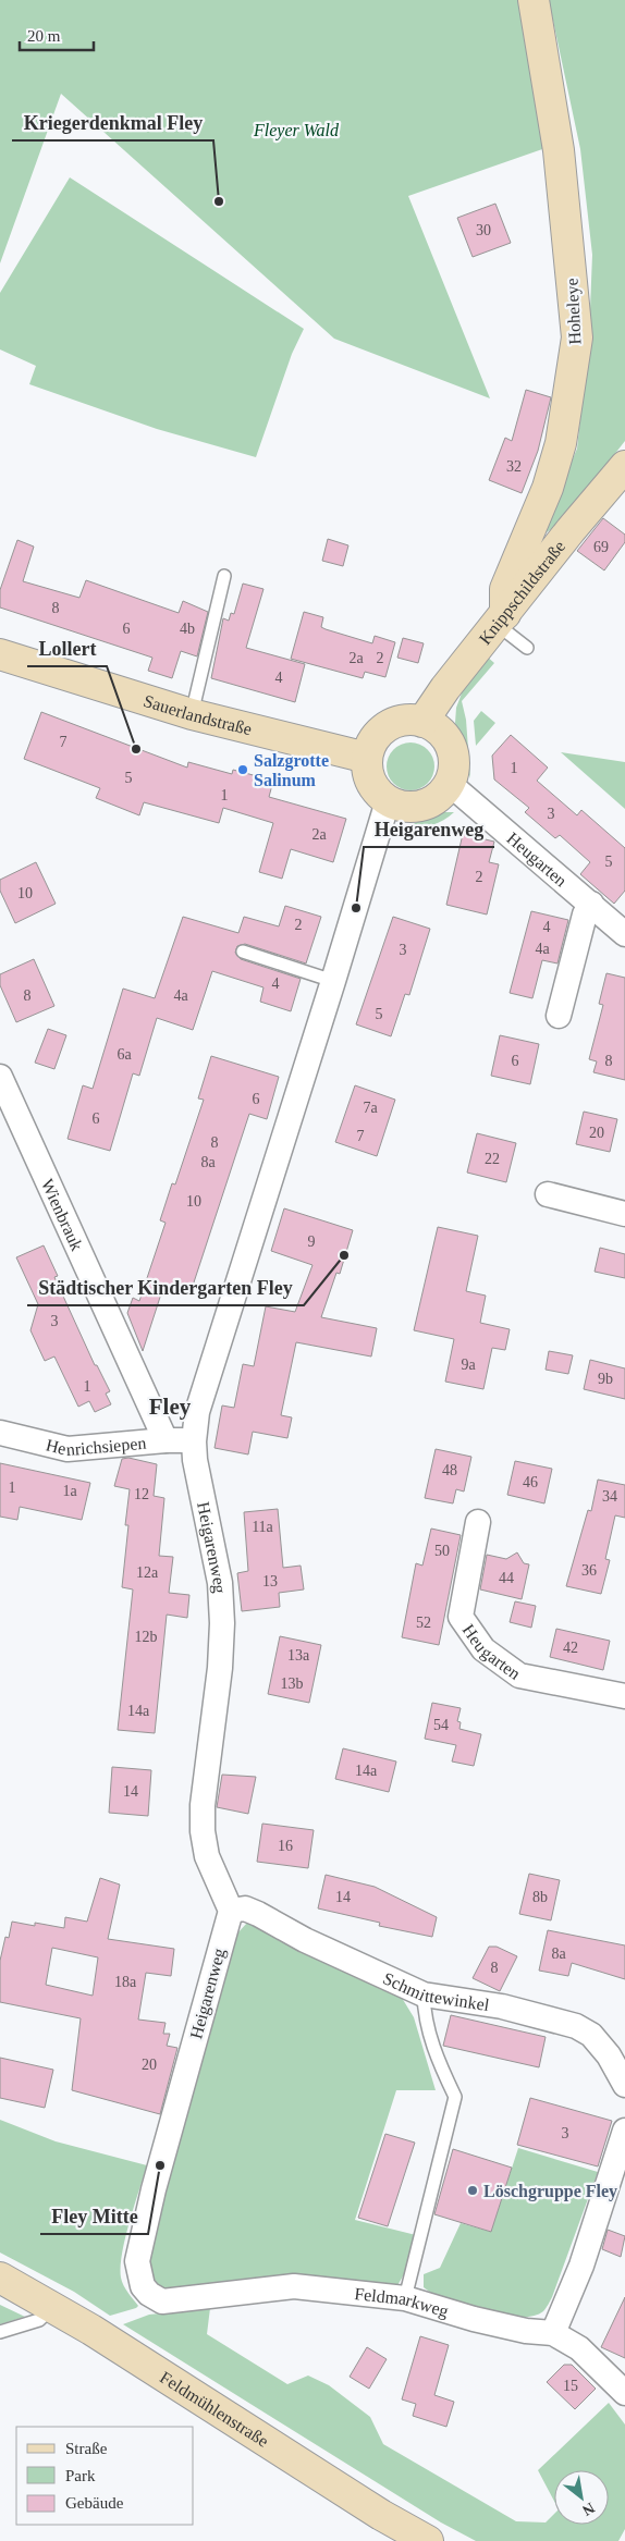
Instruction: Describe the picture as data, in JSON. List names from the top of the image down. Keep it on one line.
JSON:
{"streets":{"street":["Hoheleye","Knippschildstraße","Sauerlandstraße","Heugarten","Wienbrauk","Henrichsiepen","Heigarenweg","Schmittewinkel","Feldmarkweg","Feldmühlenstraße"]},"crossings":[["Hoheleye","Knippschildstraße"],["Knippschildstraße","Sauerlandstraße"],["Knippschildstraße","Heugarten"],["Knippschildstraße","Heigarenweg"],["Sauerlandstraße","Heugarten"],["Sauerlandstraße","Heigarenweg"],["Heugarten","Heigarenweg"],["Wienbrauk","Henrichsiepen"],["Henrichsiepen","Heigarenweg"],["Heigarenweg","Schmittewinkel"],["Heigarenweg","Feldmarkweg"]],"districts":["Fley"],"parks":["Fleyer Wald"],"places":["Kriegerdenkmal Fley","Lollert","Salzgrotte Salinum","Heigarenweg","Städtischer Kindergarten Fley","Fley Mitte","Löschgruppe Fley"],"house_numbers":["30","32","69","8","6","4b","2a","2","4","7","1","5","1","3","2a","5","2","10","2","4","4a","3","4","8","4a","5","6a","6","8","6","7a","6","20","7","8","22","8a","10","9","3","9a","9b","1","48","46","1","1a","12","34","11a","50","36","12a","44","13","52","12b","42","13a","13b","14a","54","14a","14","16","14","8b","8a","8","18a","20","3","15"],"legend":["Straße","Park","Gebäude"],"scale_bar":"20 m","north":"bottom right"}
